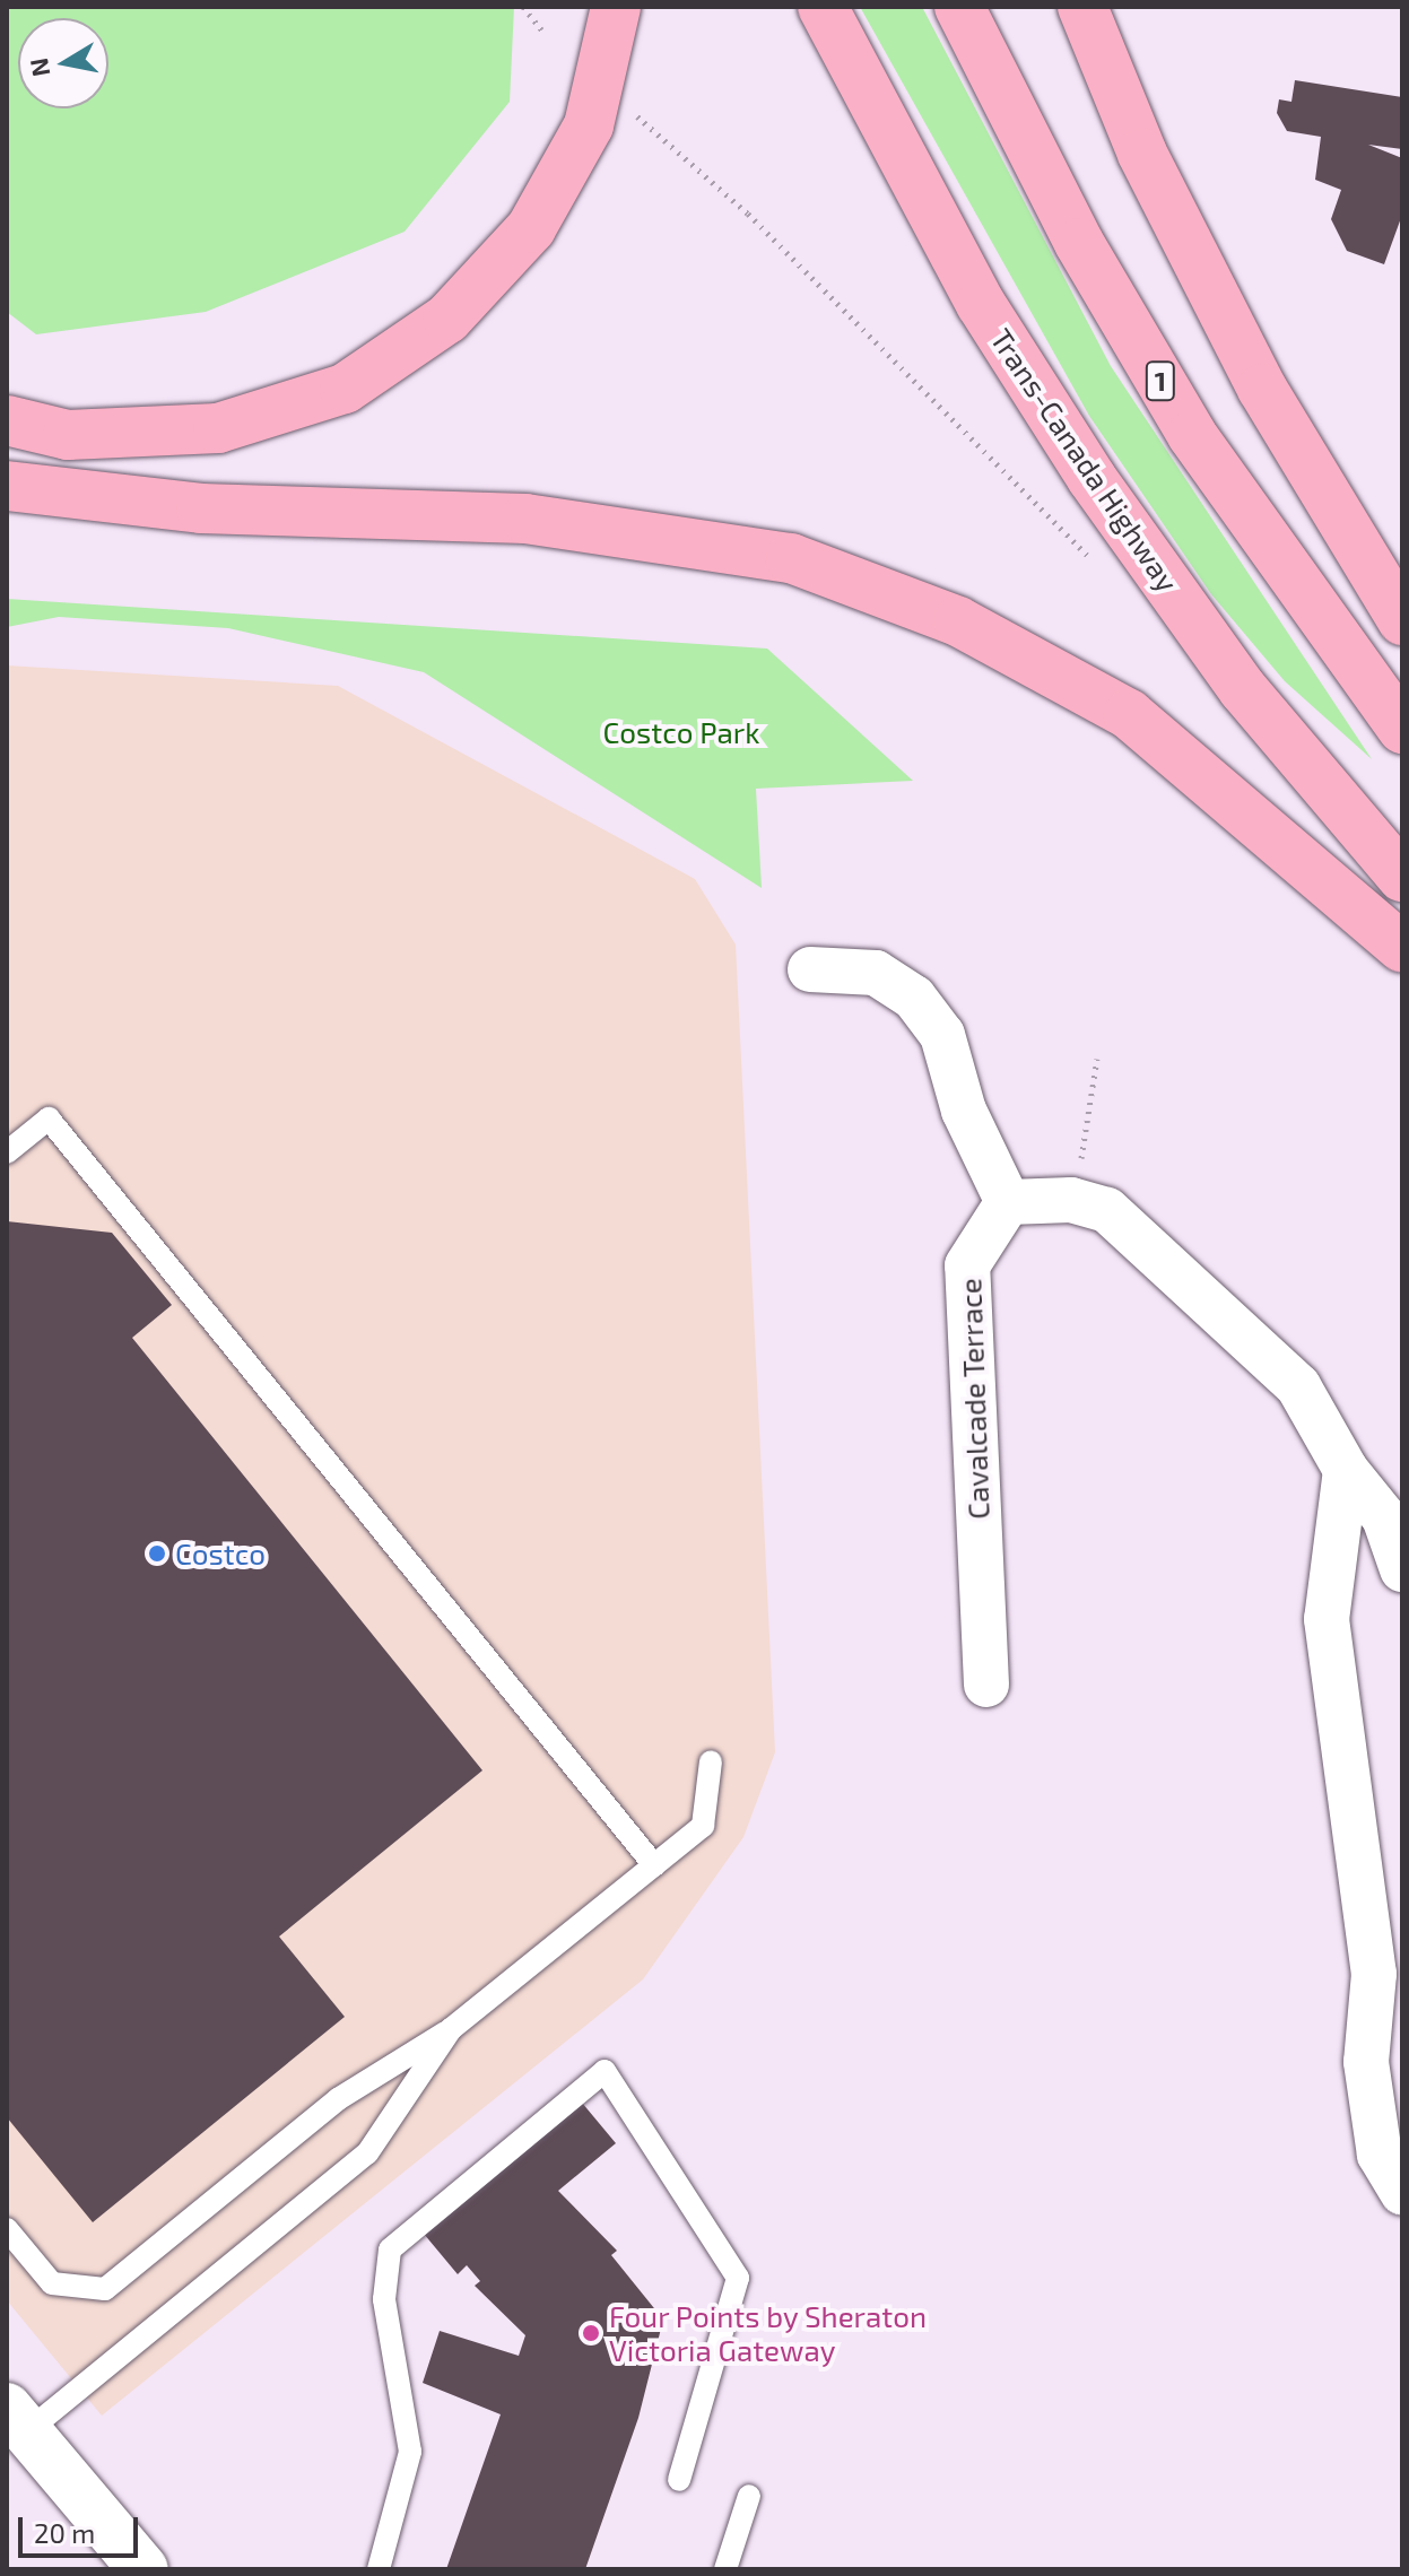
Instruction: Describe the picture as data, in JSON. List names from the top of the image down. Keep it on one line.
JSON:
{"streets":{"highway":["1","Trans-Canada Highway"],"street":["Cavalcade Terrace"]},"parks":["Costco Park"],"places":["Costco","Four Points by Sheraton Victoria Gateway"],"scale_bar":"20 m","north":"left"}
